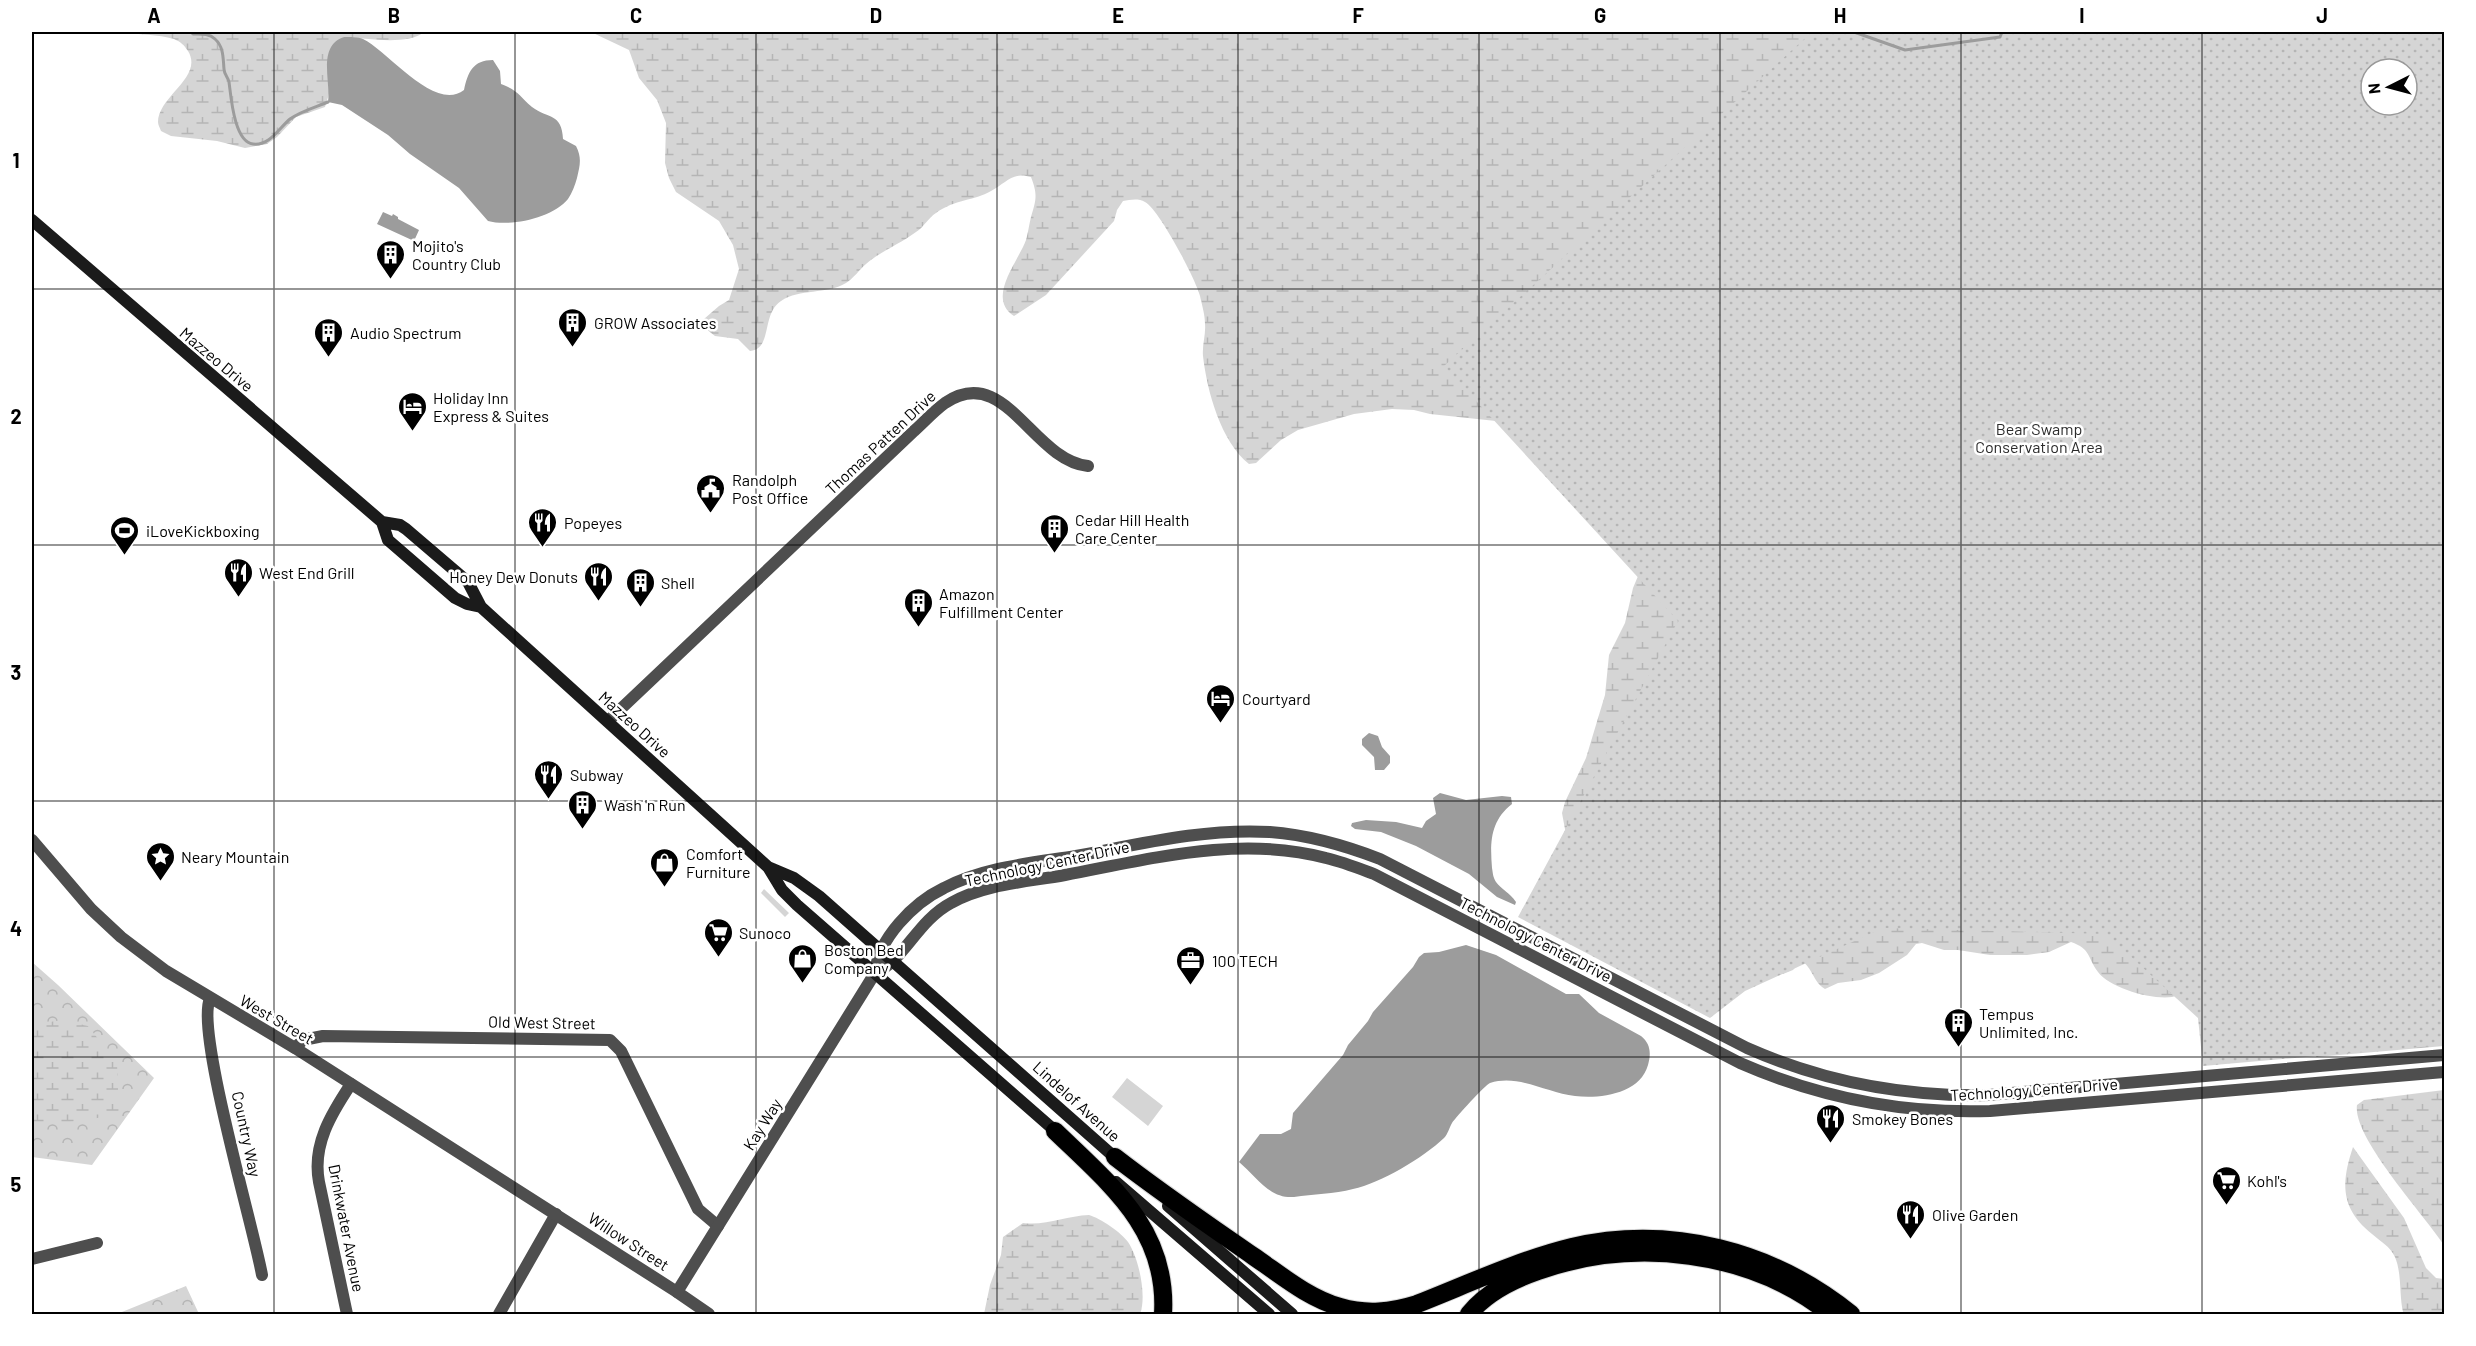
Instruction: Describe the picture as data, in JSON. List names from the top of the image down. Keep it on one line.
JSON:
{"streets":{"main road":["Mazzeo Drive","Lindelof Avenue"],"street":["Thomas Patten Drive","Technology Center Drive","West Street","Old West Street","Kay Way","Country Way","Drinkwater Avenue","Willow Street"]},"crossings":[["Mazzeo Drive","Thomas Patten Drive"],["Mazzeo Drive","Technology Center Drive"],["Mazzeo Drive","Lindelof Avenue"],["Mazzeo Drive","Kay Way"],["Technology Center Drive","Lindelof Avenue"],["Technology Center Drive","Kay Way"],["West Street","Old West Street"],["West Street","Country Way"],["West Street","Drinkwater Avenue"],["West Street","Willow Street"],["Old West Street","Kay Way"],["Kay Way","Willow Street"]],"parks":["Bear Swamp Conservation Area"],"places":{"building":["Mojito's Country Club","GROW Associates","Audio Spectrum","Cedar Hill Health Care Center","Shell","Amazon Fulfillment Center","Wash 'n Run","Tempus Unlimited, Inc."],"hotel":["Holiday Inn Express & Suites","Courtyard"],"public building":["Randolph Post Office"],"restaurant":["Popeyes","West End Grill","Honey Dew Donuts","Subway","Smokey Bones","Olive Garden"],"sports":["iLoveKickboxing"],"place":["Neary Mountain"],"shop":["Comfort Furniture","Boston Bed Company"],"supermarket":["Sunoco","Kohl's"],"office":["100 TECH"]},"north":"left","grid":{"columns":["A","B","C","D","E","F","G","H","I","J"],"rows":["1","2","3","4","5"]}}
